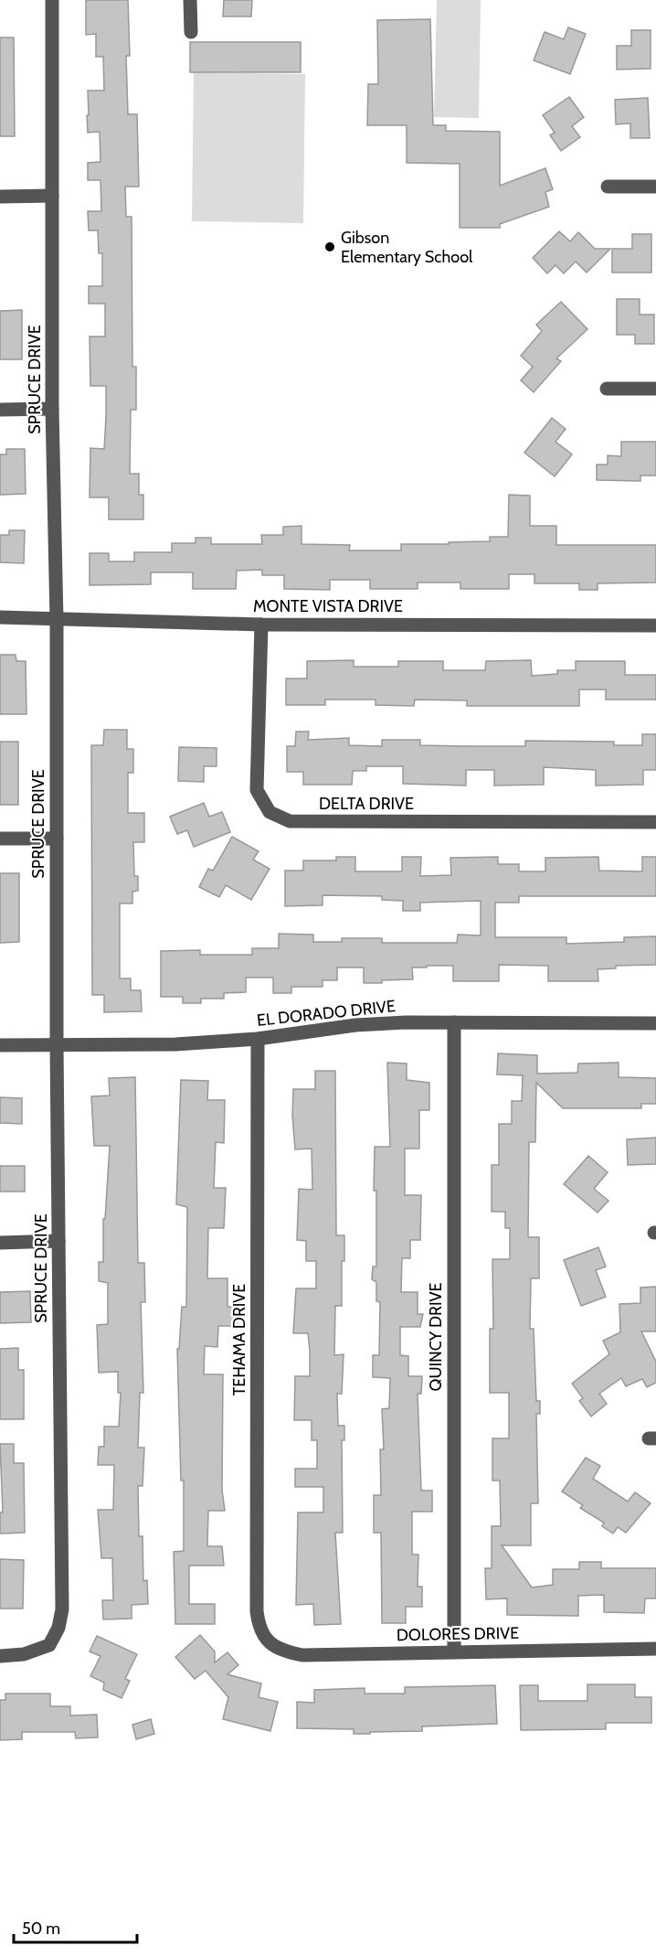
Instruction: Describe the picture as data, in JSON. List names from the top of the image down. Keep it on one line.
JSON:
{"streets":{"street":["SPRUCE DRIVE","MONTE VISTA DRIVE","DELTA DRIVE","EL DORADO DRIVE","QUINCY DRIVE","TEHAMA DRIVE","DOLORES DRIVE"]},"crossings":[["SPRUCE DRIVE","MONTE VISTA DRIVE"],["SPRUCE DRIVE","EL DORADO DRIVE"],["MONTE VISTA DRIVE","DELTA DRIVE"],["EL DORADO DRIVE","QUINCY DRIVE"],["EL DORADO DRIVE","TEHAMA DRIVE"],["QUINCY DRIVE","DOLORES DRIVE"],["TEHAMA DRIVE","DOLORES DRIVE"]],"places":["Gibson Elementary School"],"scale_bar":"50 m"}
